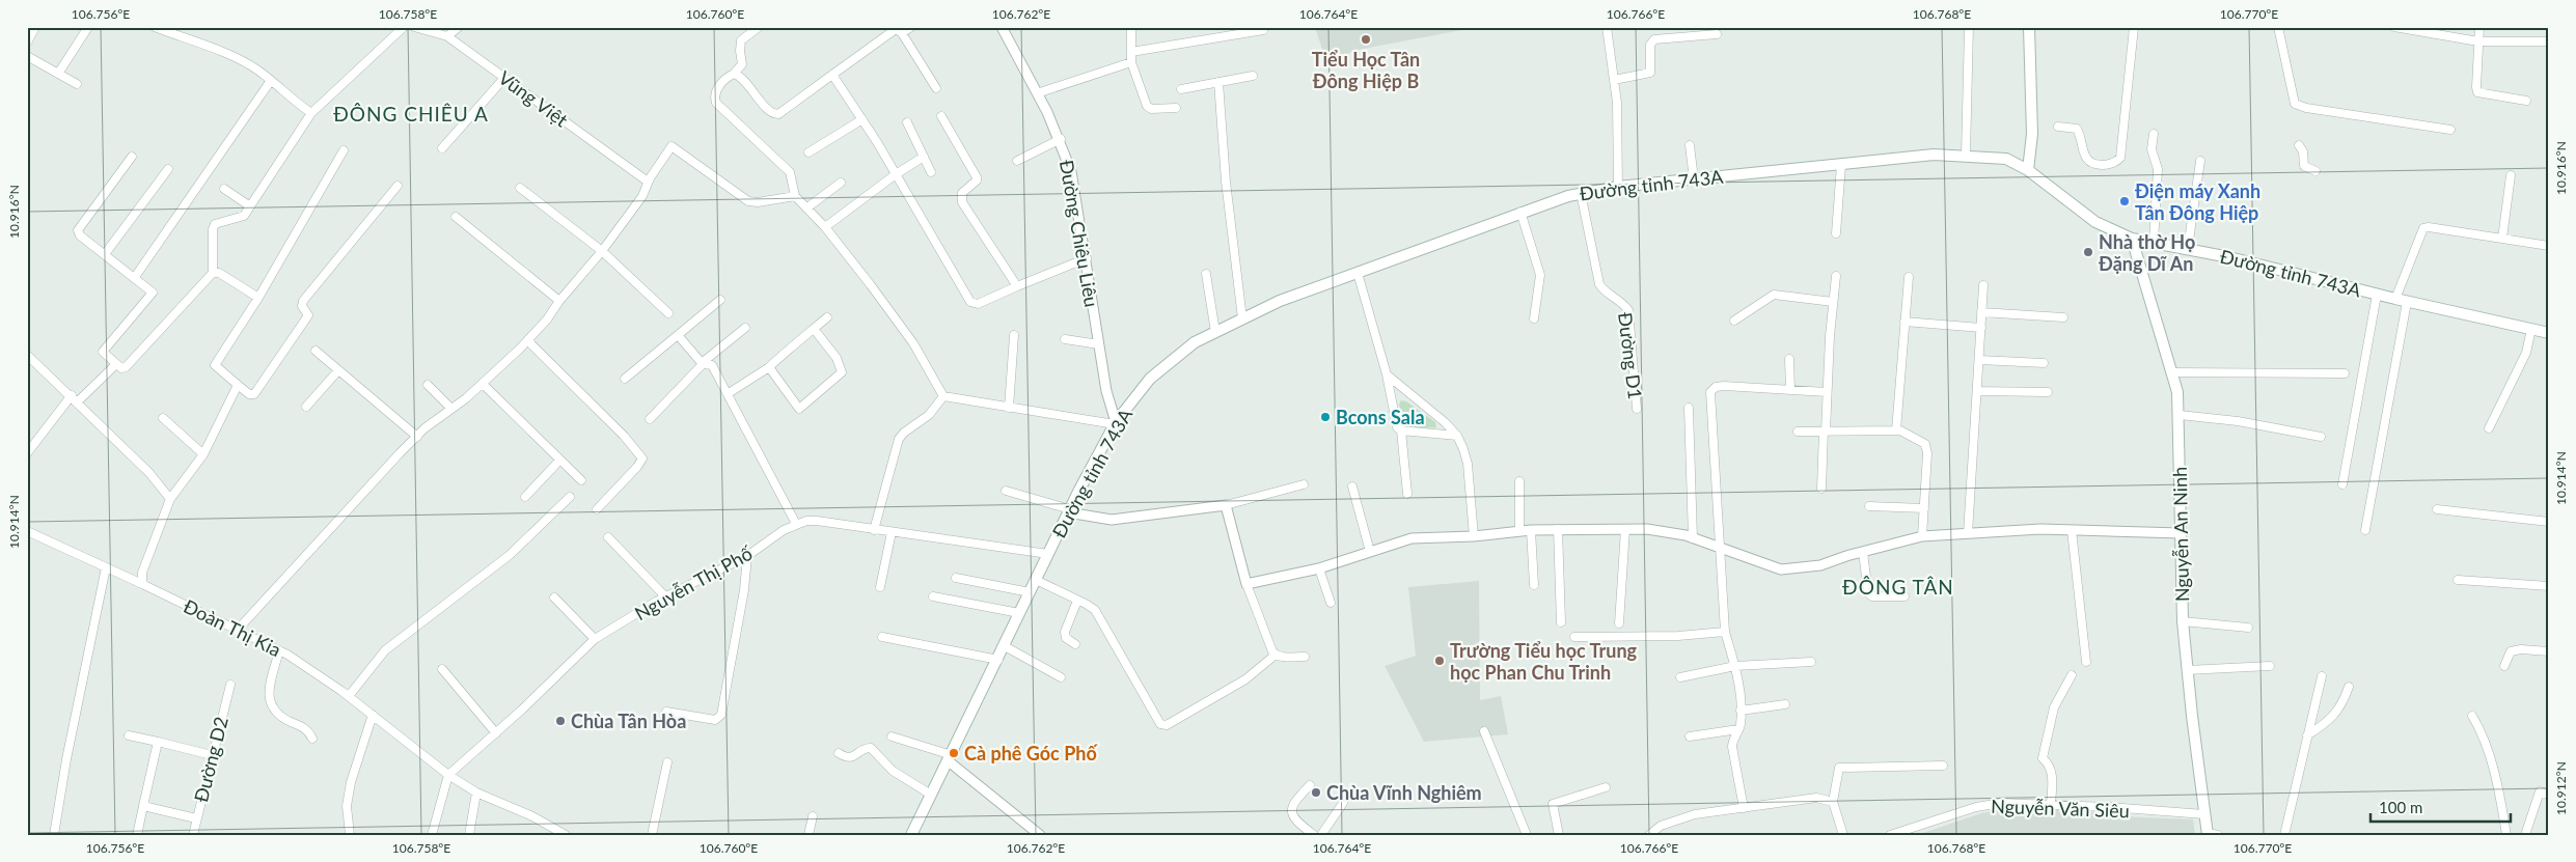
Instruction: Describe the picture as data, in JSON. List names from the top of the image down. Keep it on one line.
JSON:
{"streets":{"main road":["Đường tỉnh 743A","Nguyễn An Ninh"],"street":["Vũng Việt","Đường Chiêu Liêu","Đường D1","Nguyễn Thị Phố","Đoàn Thị Kia","Đường D2","Nguyễn Văn Siêu"]},"crossings":[["Đường tỉnh 743A","Đường Chiêu Liêu"],["Đường tỉnh 743A","Đường D1"],["Đường tỉnh 743A","Nguyễn An Ninh"],["Đường tỉnh 743A","Nguyễn Thị Phố"],["Nguyễn An Ninh","Nguyễn Văn Siêu"],["Nguyễn Thị Phố","Đoàn Thị Kia"]],"districts":["ĐÔNG CHIÊU A","ĐÔNG TÂN"],"places":["Tiểu Học Tân Đông Hiệp B","Điện máy Xanh Tân Đông Hiệp","Nhà thờ Họ Đặng Dĩ An","Bcons Sala","Trường Tiểu học Trung học Phan Chu Trinh","Chùa Tân Hòa","Cà phê Góc Phố","Chùa Vĩnh Nghiêm"],"scale_bar":"100 m","coordinates":["106.756°E","106.758°E","106.760°E","106.762°E","106.764°E","106.766°E","106.768°E","106.770°E","10.916°N","10.914°N","10.912°N"]}
